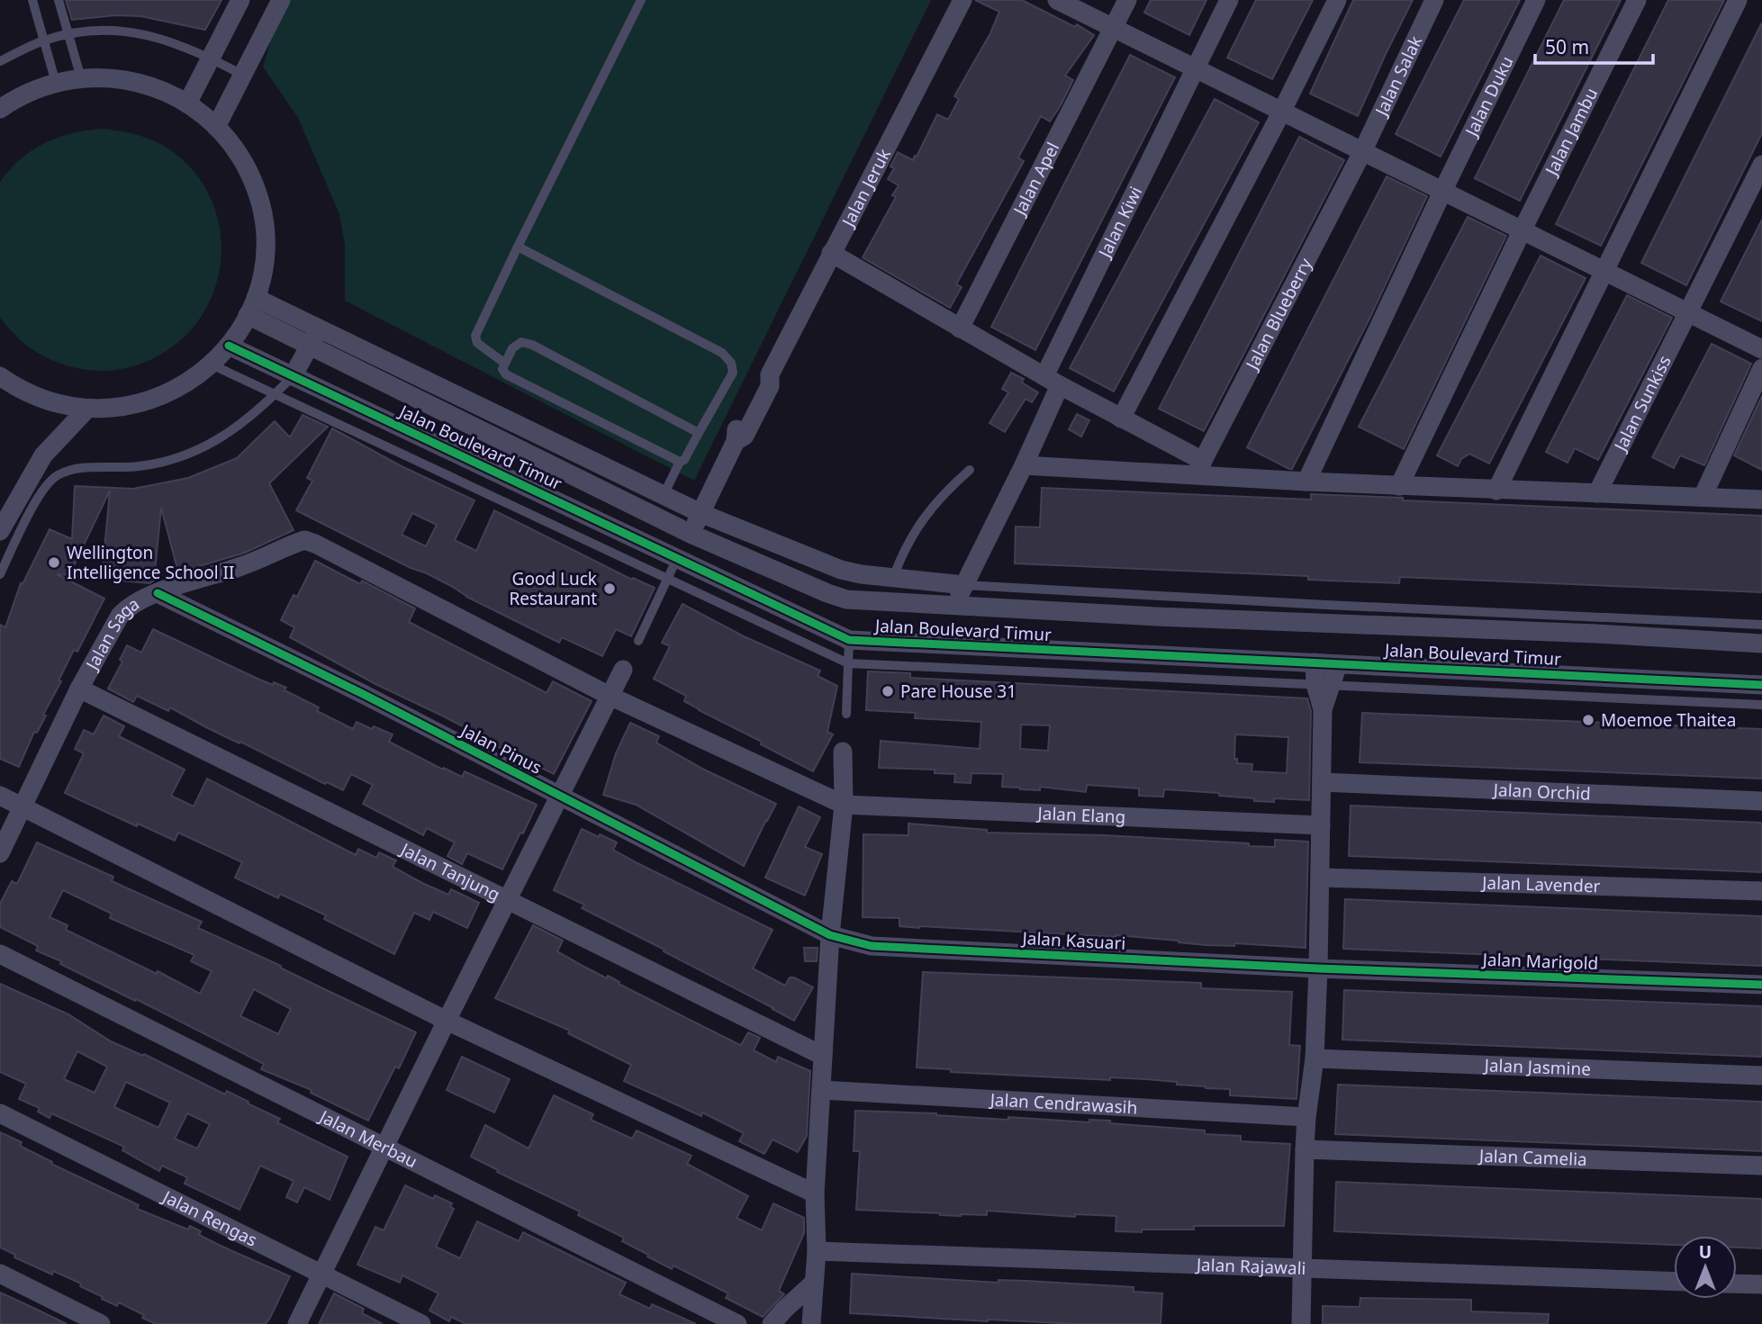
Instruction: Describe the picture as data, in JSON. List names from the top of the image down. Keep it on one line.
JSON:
{"streets":{"street":["Jalan Salak","Jalan Duku","Jalan Jambu","Jalan Apel","Jalan Jeruk","Jalan Kiwi","Jalan Blueberry","Jalan Sunkiss","Jalan Boulevard Timur","Jalan Saga","Jalan Pinus","Jalan Orchid","Jalan Elang","Jalan Tanjung","Jalan Lavender","Jalan Kasuari","Jalan Marigold","Jalan Jasmine","Jalan Cendrawasih","Jalan Merbau","Jalan Camelia","Jalan Rengas","Jalan Rajawali"]},"crossings":[["Jalan Salak","Jalan Blueberry"],["Jalan Jeruk","Jalan Boulevard Timur"],["Jalan Kiwi","Jalan Boulevard Timur"],["Jalan Saga","Jalan Pinus"],["Jalan Saga","Jalan Tanjung"],["Jalan Pinus","Jalan Kasuari"],["Jalan Kasuari","Jalan Marigold"]],"places":["Wellington Intelligence School II","Good Luck Restaurant","Pare House 31","Moemoe Thaitea"],"scale_bar":"50 m","north":"top"}
